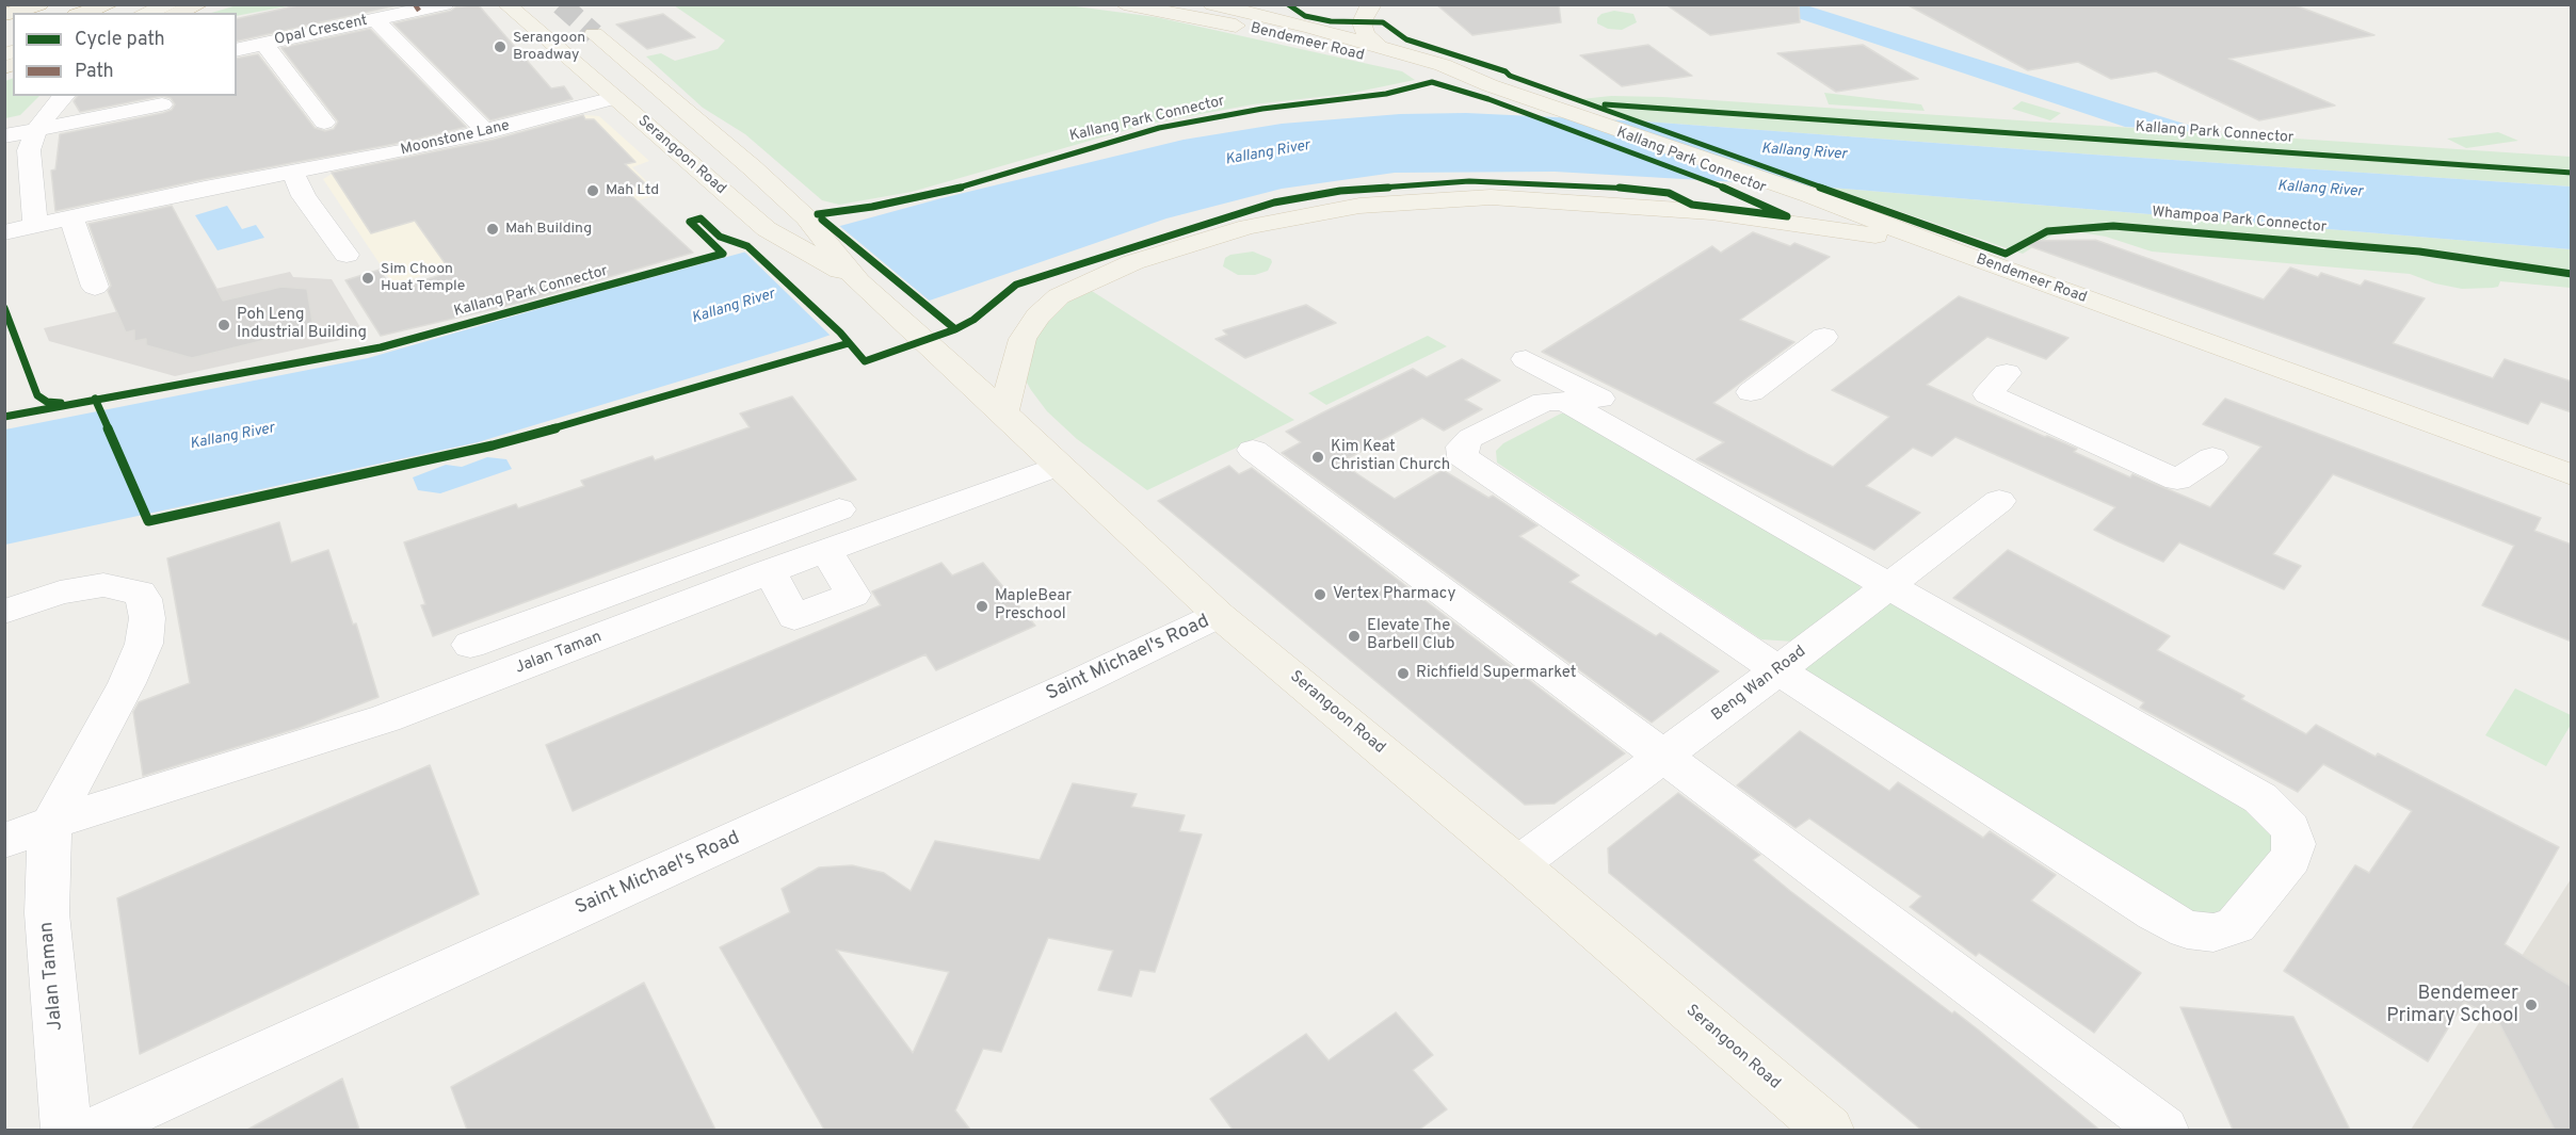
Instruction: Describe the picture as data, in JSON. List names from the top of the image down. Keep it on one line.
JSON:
{"streets":{"main road":["Bendemeer Road","Serangoon Road"],"street":["Opal Crescent","Moonstone Lane","Jalan Taman","Saint Michael's Road","Beng Wan Road"],"cycle path":["Kallang Park Connector"]},"crossings":[["Moonstone Lane","Serangoon Road"],["Serangoon Road","Jalan Taman"],["Serangoon Road","Saint Michael's Road"],["Serangoon Road","Beng Wan Road"]],"water":["Kallang River"],"places":["Serangoon Broadway","Mah Ltd","Mah Building","Sim Choon Huat Temple","Poh Leng Industrial Building","Kim Keat Christian Church","Vertex Pharmacy","MapleBear Preschool","Elevate The Barbell Club","Richfield Supermarket","Bendemeer Primary School"],"legend":["Cycle path","Path"]}
